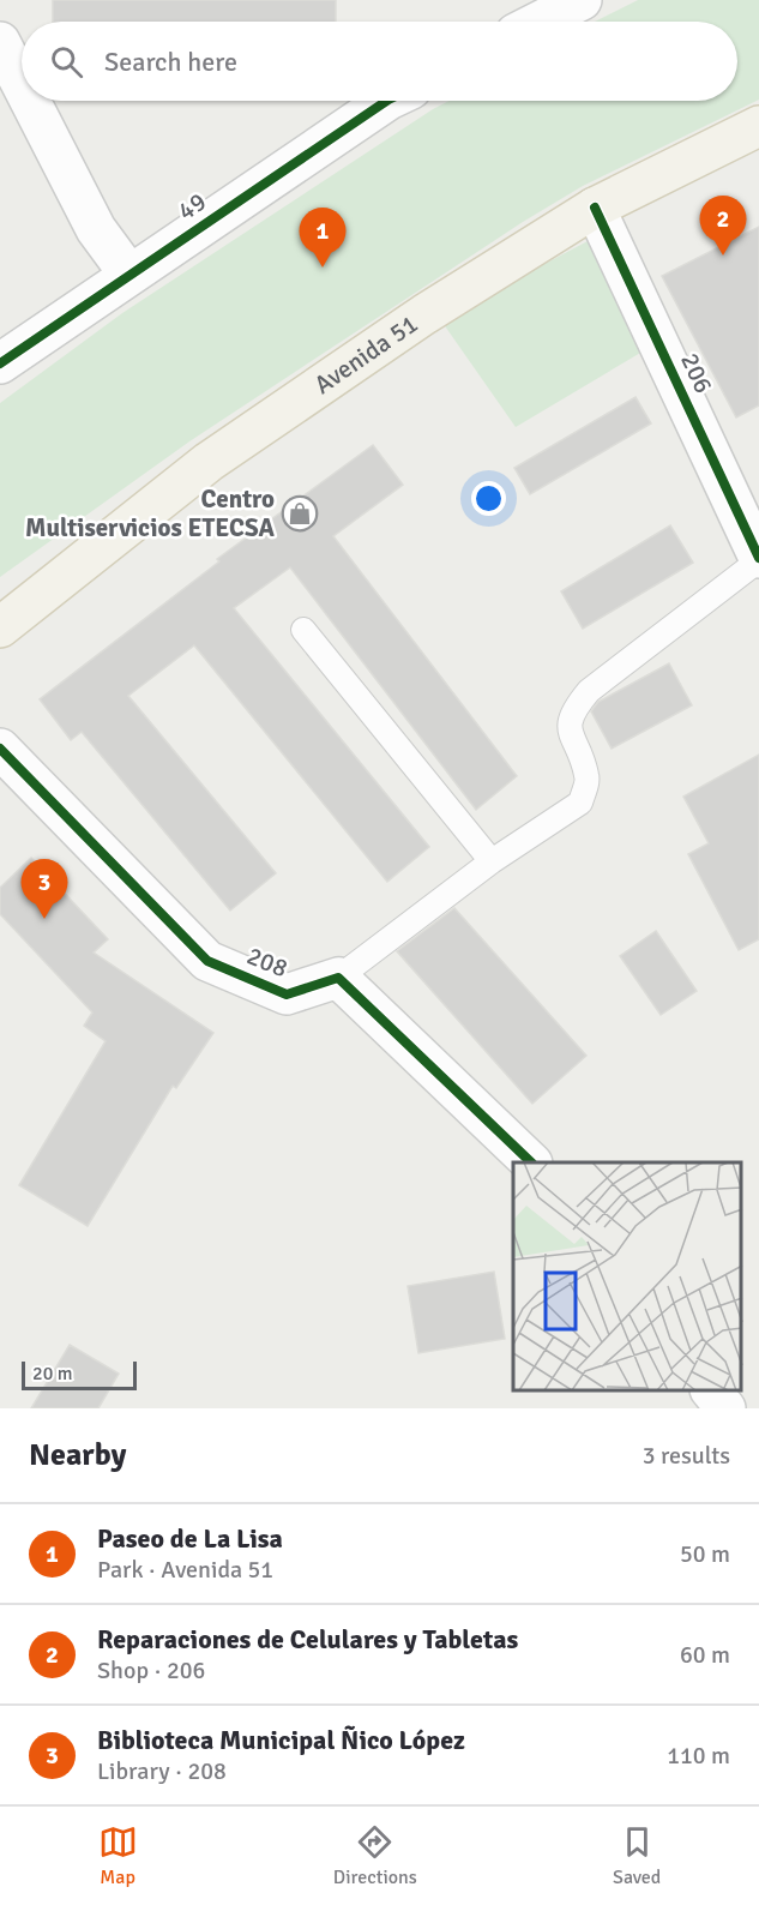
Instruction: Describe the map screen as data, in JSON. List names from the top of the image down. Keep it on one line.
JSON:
{"streets":{"main road":["Avenida 51"],"street":["49","206","208"]},"crossings":[["Avenida 51","206"]],"places":{"shop":["Centro Multiservicios ETECSA"]},"scale_bar":"20 m","page":{"search":"Search here","pins":["2","1","3"],"scale":"20 m","heading":["Nearby","3 results"],"list":[{"mark":"1","name":"Paseo de La Lisa","note":"Park · Avenida 51","value":"50 m"},{"mark":"2","name":"Reparaciones de Celulares y Tabletas","note":"Shop · 206","value":"60 m"},{"mark":"3","name":"Biblioteca Municipal Ñico López","note":"Library · 208","value":"110 m"}],"nav":["Map","Directions","Saved"]}}
